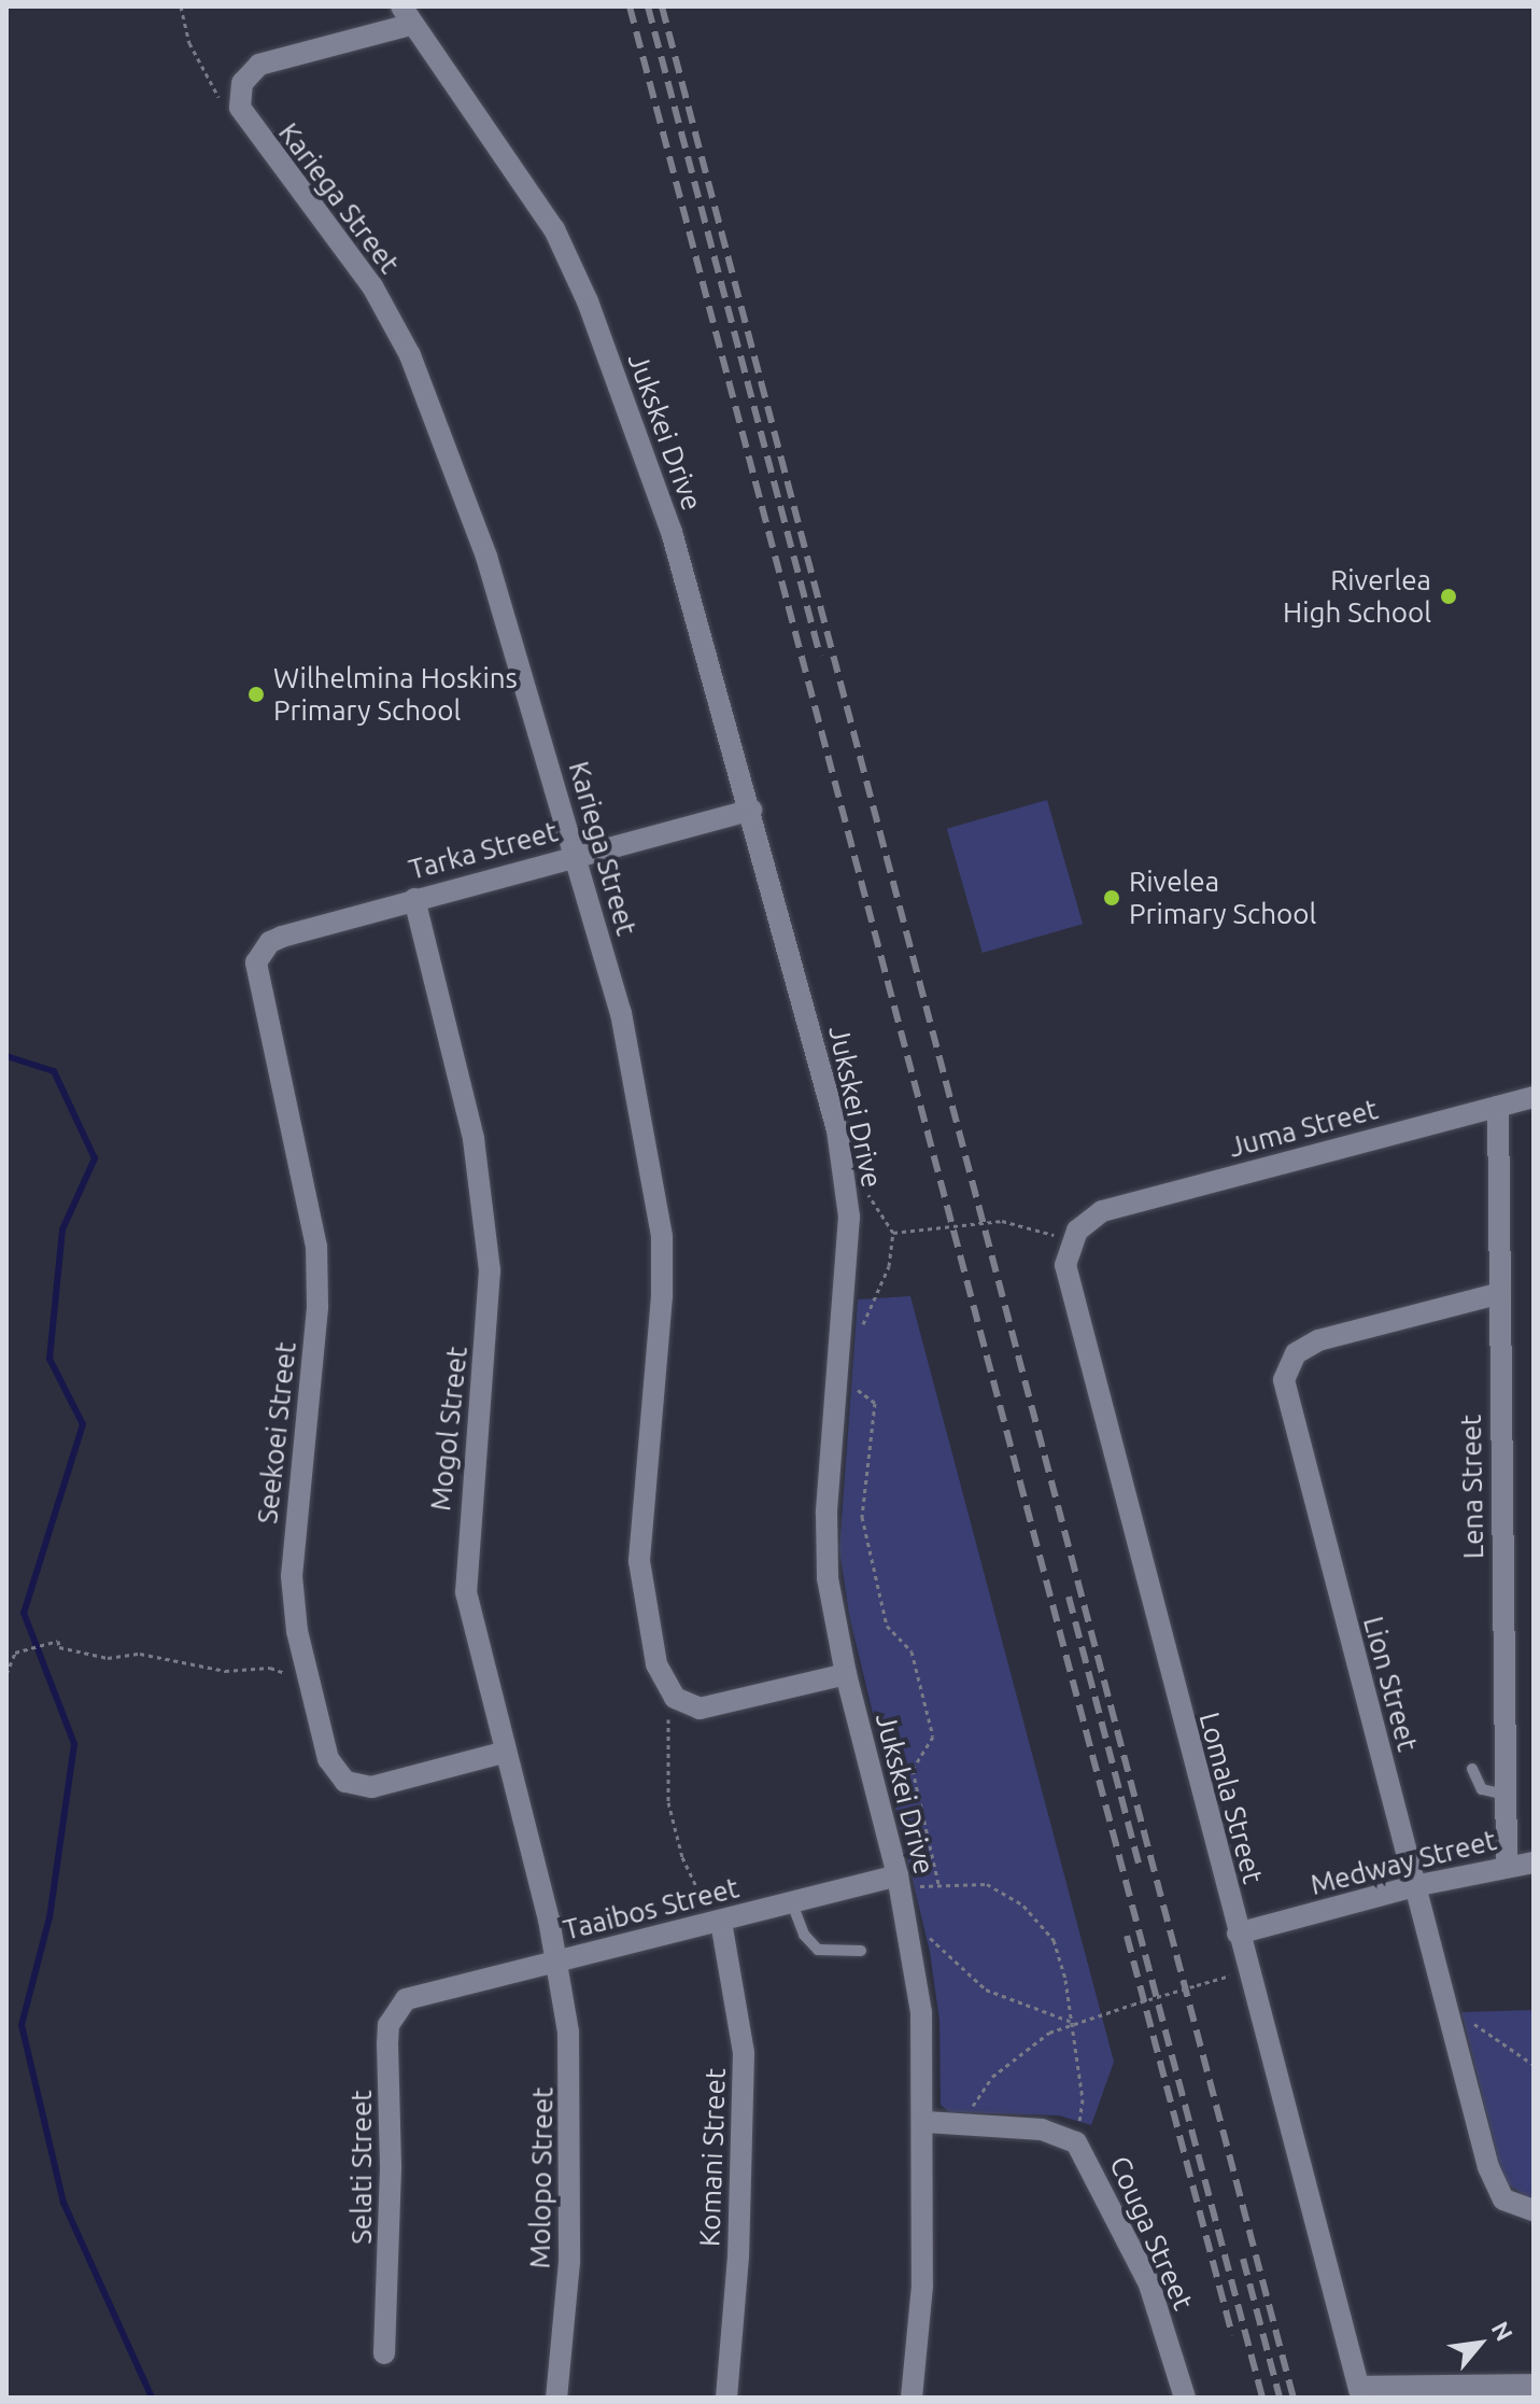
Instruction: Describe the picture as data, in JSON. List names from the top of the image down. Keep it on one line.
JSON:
{"streets":{"street":["Kariega Street","Jukskei Drive","Tarka Street","Juma Street","Mogol Street","Seekoei Street","Lena Street","Lion Street","Lomala Street","Medway Street","Taaibos Street","Komani Street","Selati Street","Molopo Street","Couga Street"]},"crossings":[["Kariega Street","Tarka Street"],["Jukskei Drive","Tarka Street"],["Jukskei Drive","Taaibos Street"],["Jukskei Drive","Couga Street"],["Tarka Street","Mogol Street"],["Tarka Street","Seekoei Street"],["Juma Street","Lena Street"],["Juma Street","Lomala Street"],["Mogol Street","Seekoei Street"],["Mogol Street","Taaibos Street"],["Mogol Street","Molopo Street"],["Lena Street","Lion Street"],["Lena Street","Medway Street"],["Lion Street","Medway Street"],["Lomala Street","Medway Street"],["Taaibos Street","Komani Street"],["Taaibos Street","Selati Street"],["Taaibos Street","Molopo Street"]],"places":["Riverlea High School","Wilhelmina Hoskins Primary School","Rivelea Primary School"],"north":"top right"}
